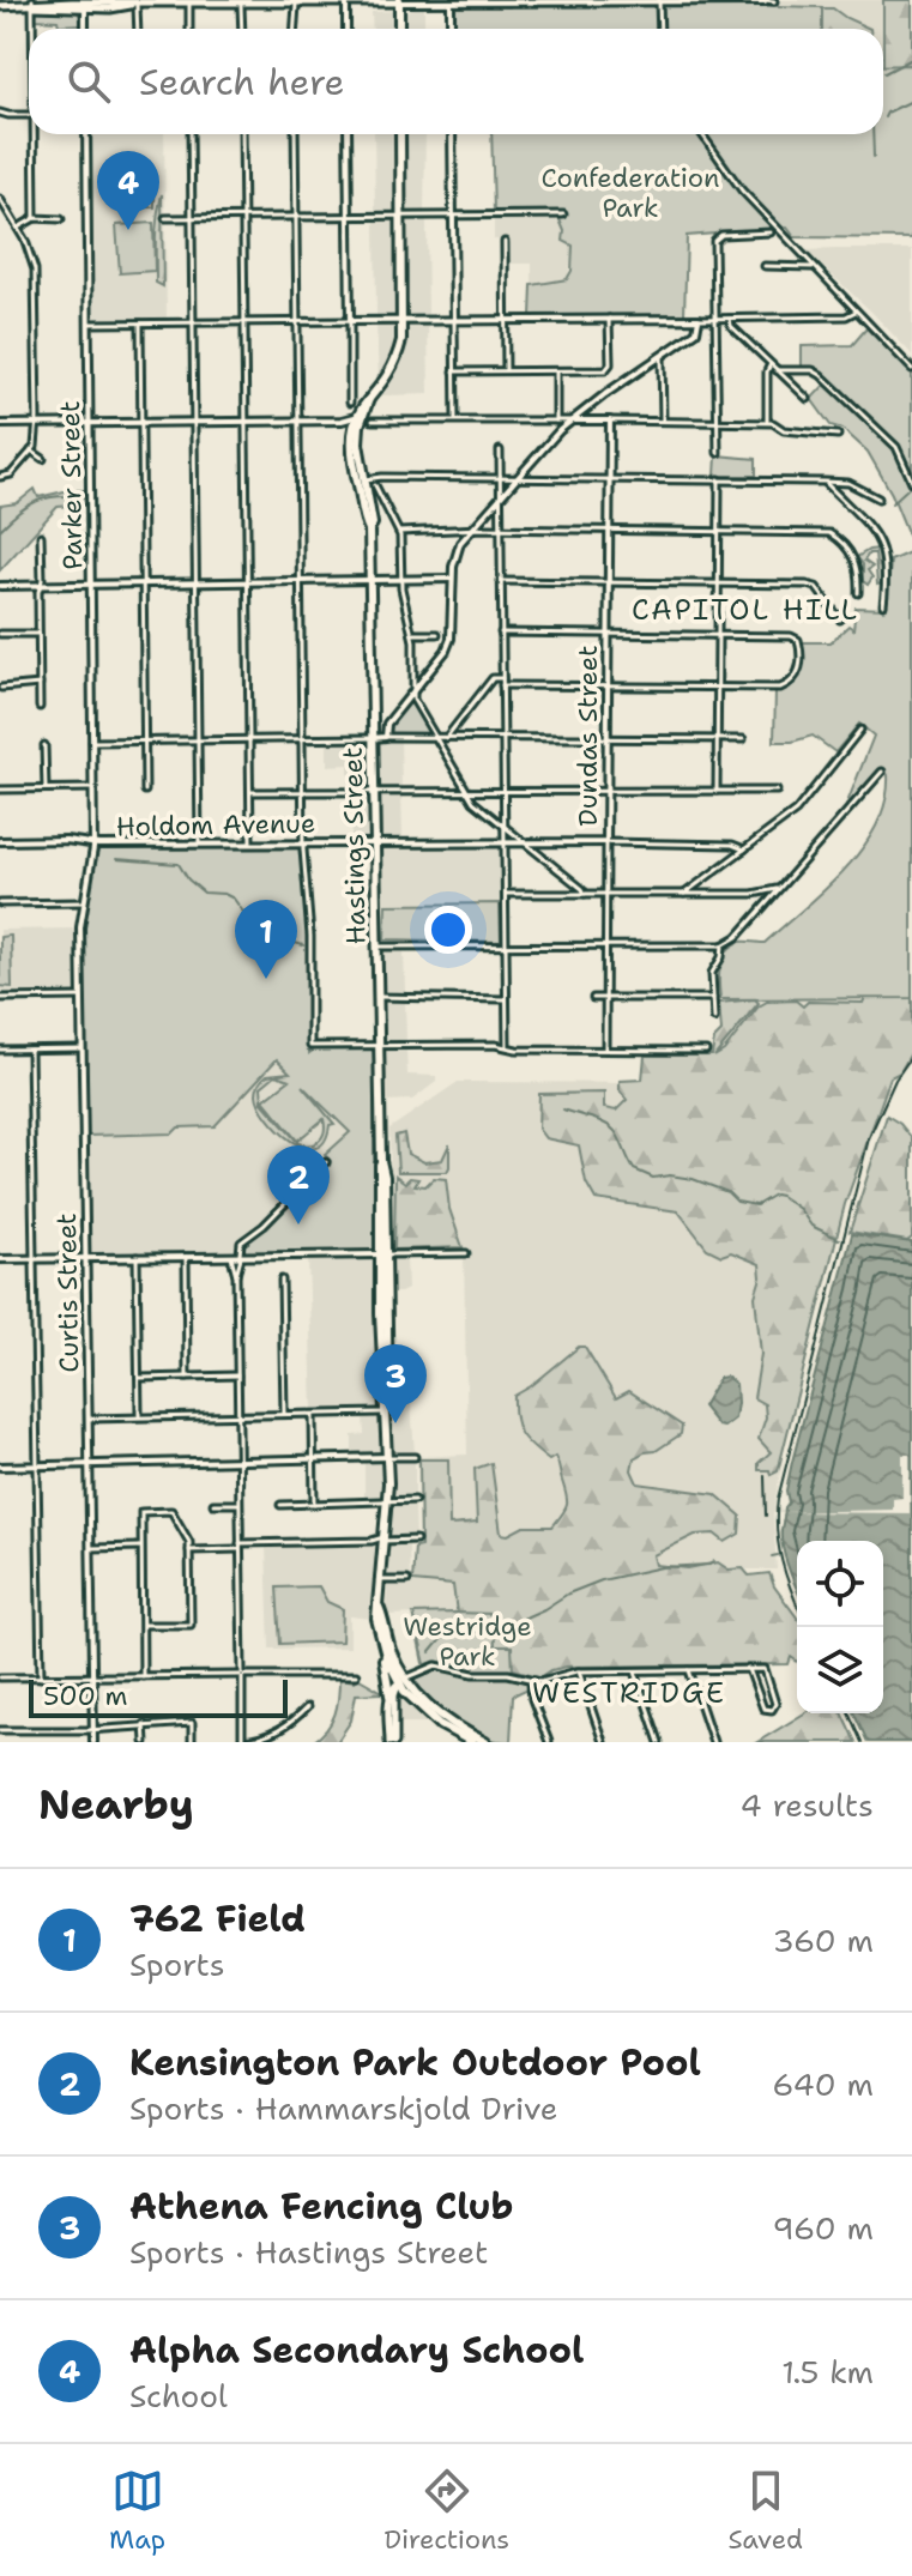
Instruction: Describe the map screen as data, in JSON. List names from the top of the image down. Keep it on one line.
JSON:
{"streets":{"main road":["Hastings Street"],"street":["Parker Street","Dundas Street","Holdom Avenue","Curtis Street"]},"crossings":[["Parker Street","Holdom Avenue"],["Parker Street","Curtis Street"],["Dundas Street","Holdom Avenue"],["Holdom Avenue","Hastings Street"],["Holdom Avenue","Curtis Street"]],"districts":["CAPITOL HILL","WESTRIDGE"],"parks":["Confederation Park","Westridge Park"],"scale_bar":"500 m","page":{"search":"Search here","pins":["4","1","2","3"],"scale":"500 m","heading":["Nearby","4 results"],"list":[{"mark":"1","name":"762 Field","note":"Sports","value":"360 m"},{"mark":"2","name":"Kensington Park Outdoor Pool","note":"Sports · Hammarskjold Drive","value":"640 m"},{"mark":"3","name":"Athena Fencing Club","note":"Sports · Hastings Street","value":"960 m"},{"mark":"4","name":"Alpha Secondary School","note":"School","value":"1.5 km"}],"nav":["Map","Directions","Saved"]}}
